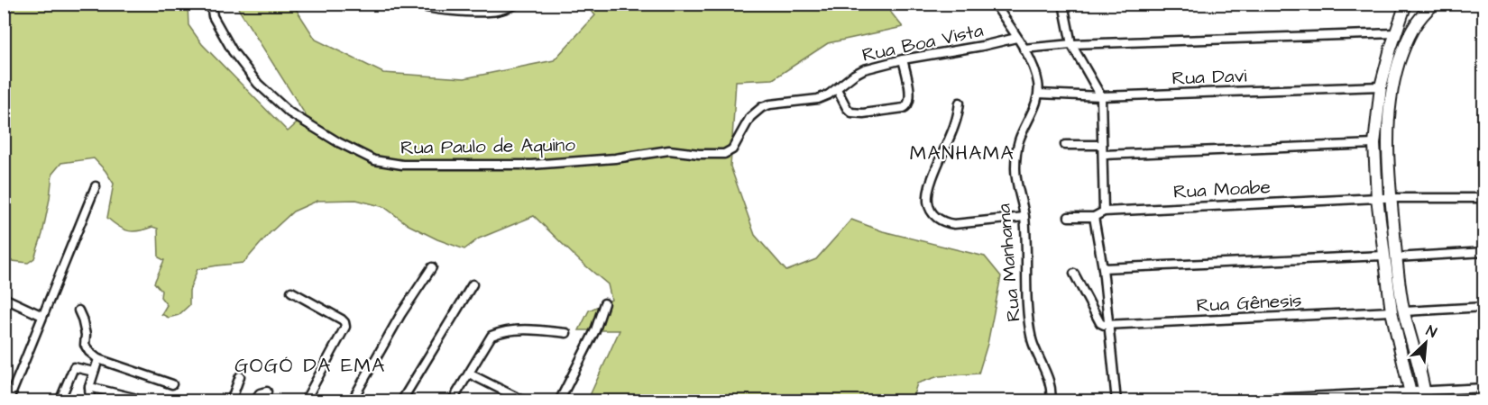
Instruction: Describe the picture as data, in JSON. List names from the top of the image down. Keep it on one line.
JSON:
{"streets":{"street":["Rua Boa Vista","Rua Davi","Rua Paulo de Aquino","Rua Moabe","Rua Manhama","Rua Gênesis"]},"crossings":[["Rua Boa Vista","Rua Paulo de Aquino"],["Rua Davi","Rua Manhama"]],"districts":["MANHAMA","GOGÓ DA EMA"],"north":"top right"}
